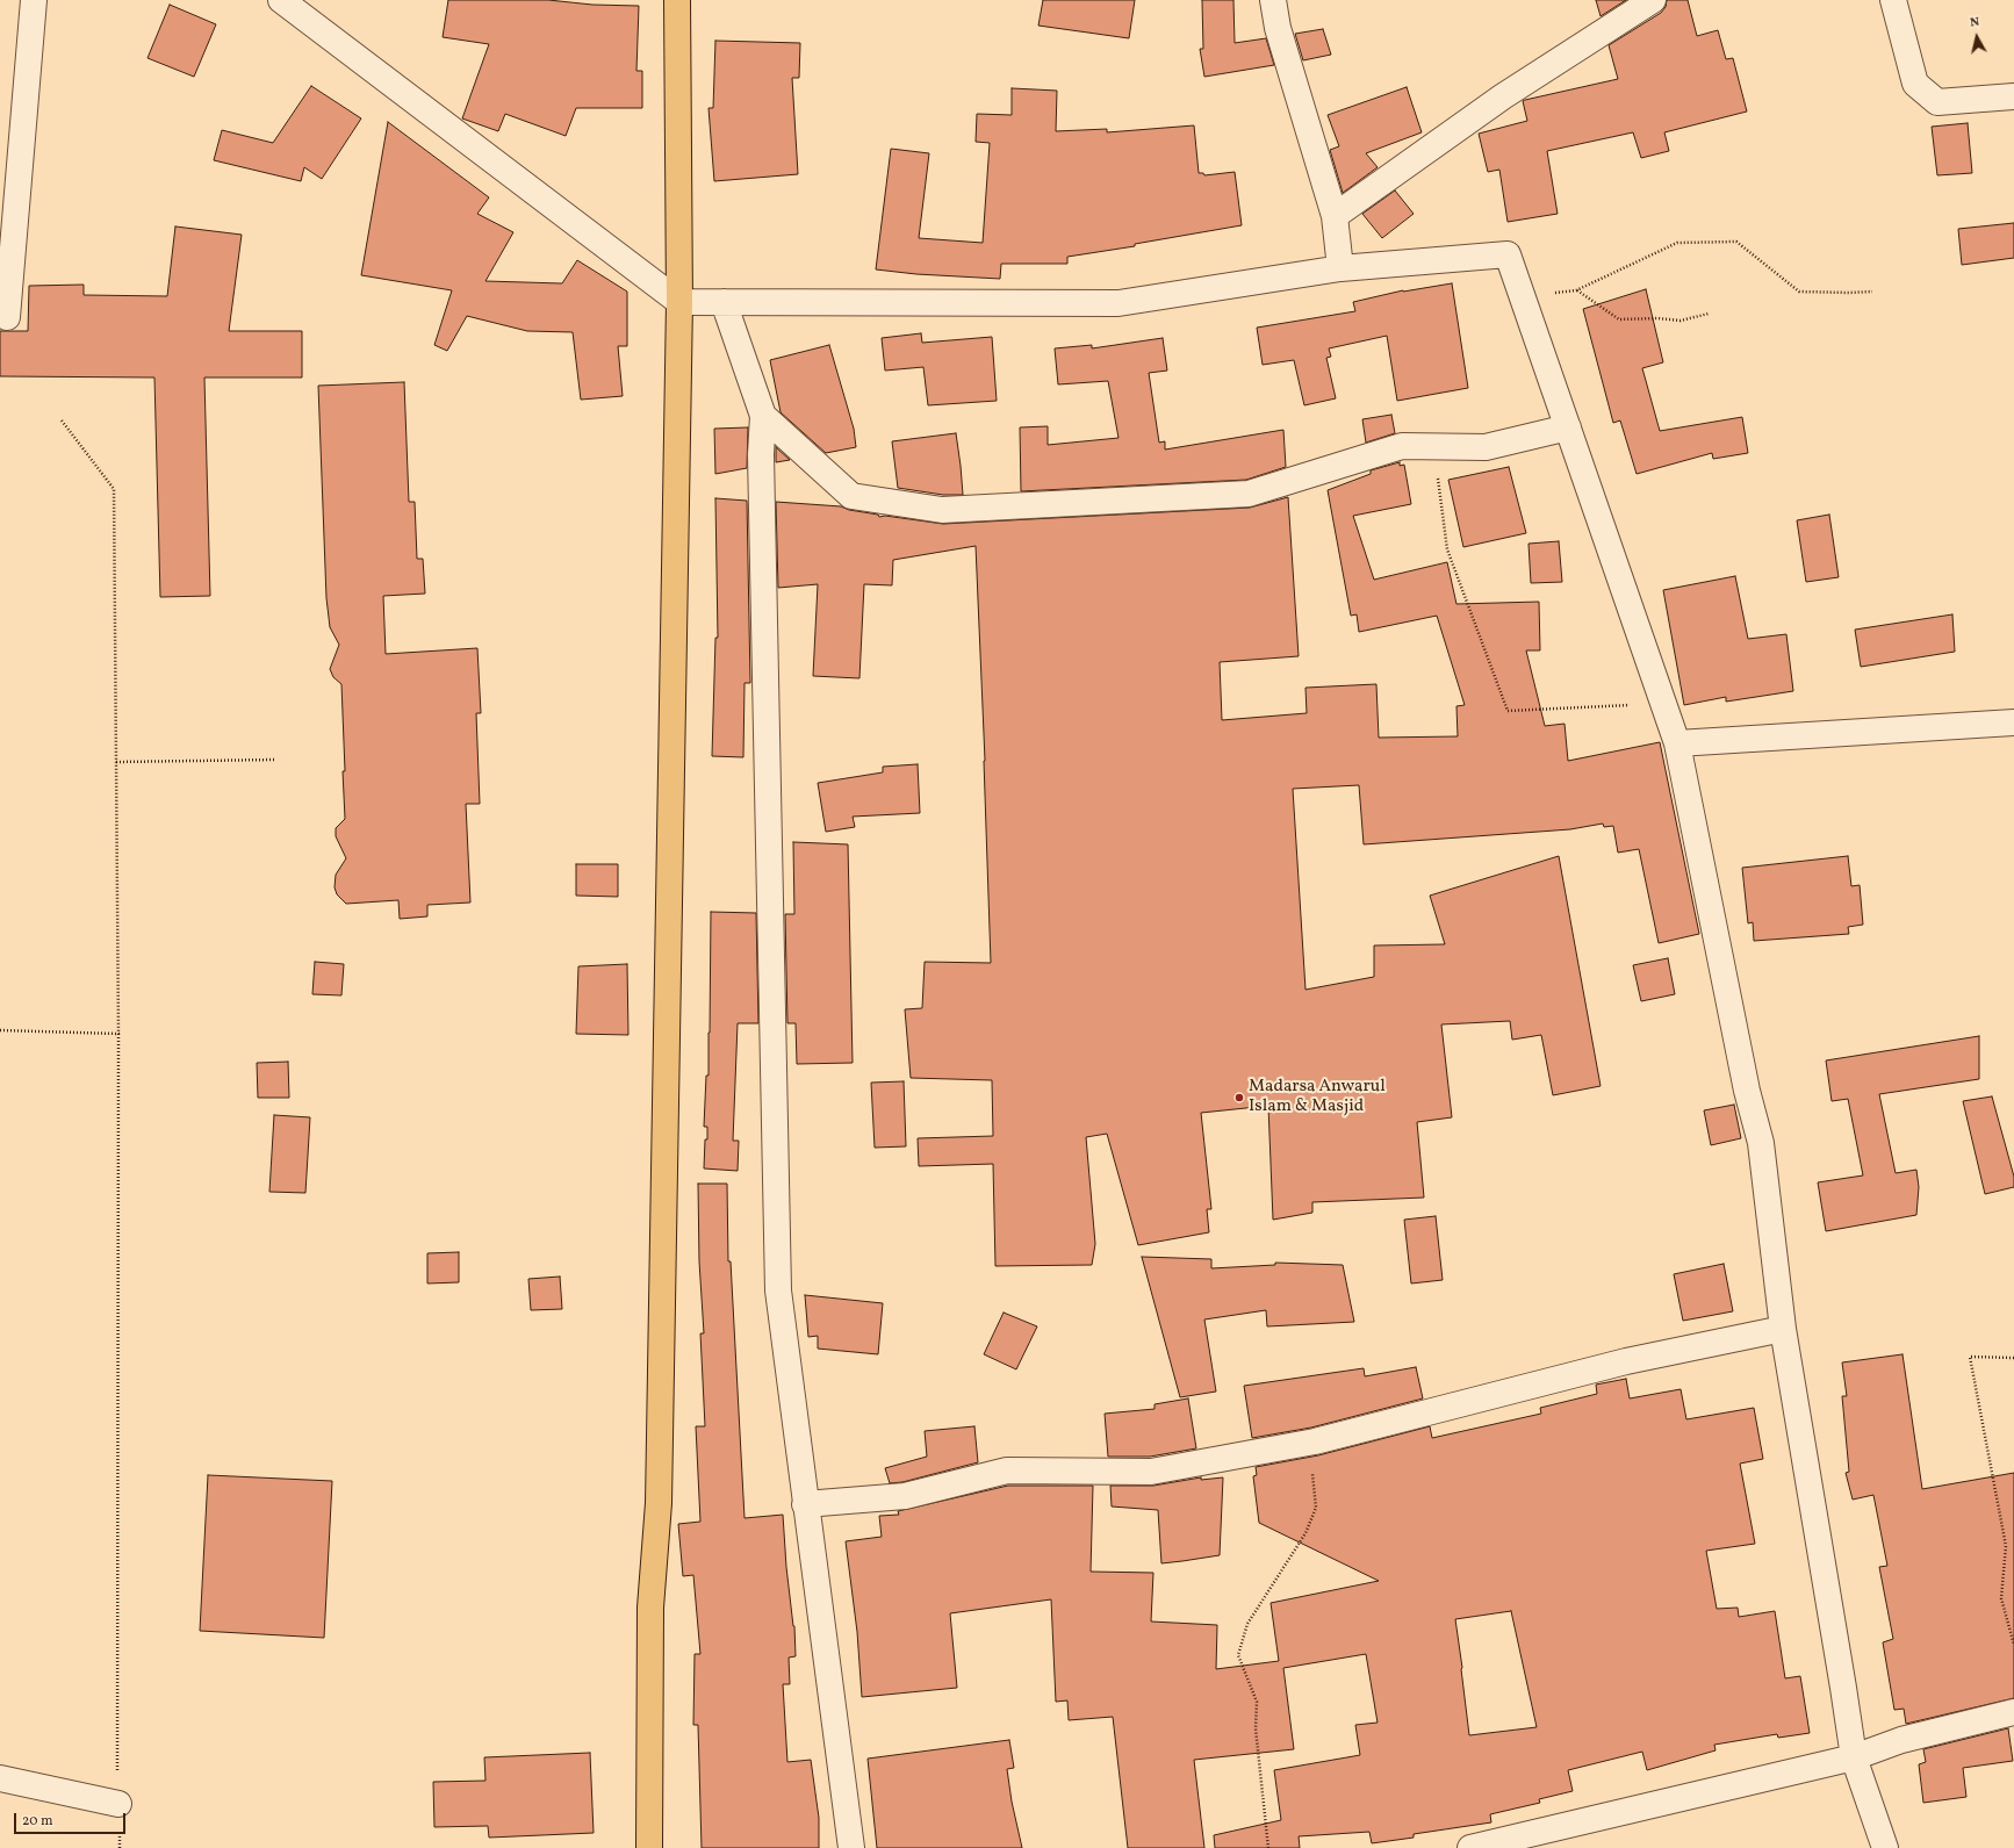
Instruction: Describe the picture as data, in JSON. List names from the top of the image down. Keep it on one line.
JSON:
{"places":["Madarsa Anwarul Islam & Masjid"],"scale_bar":"20 m","north":"top"}
